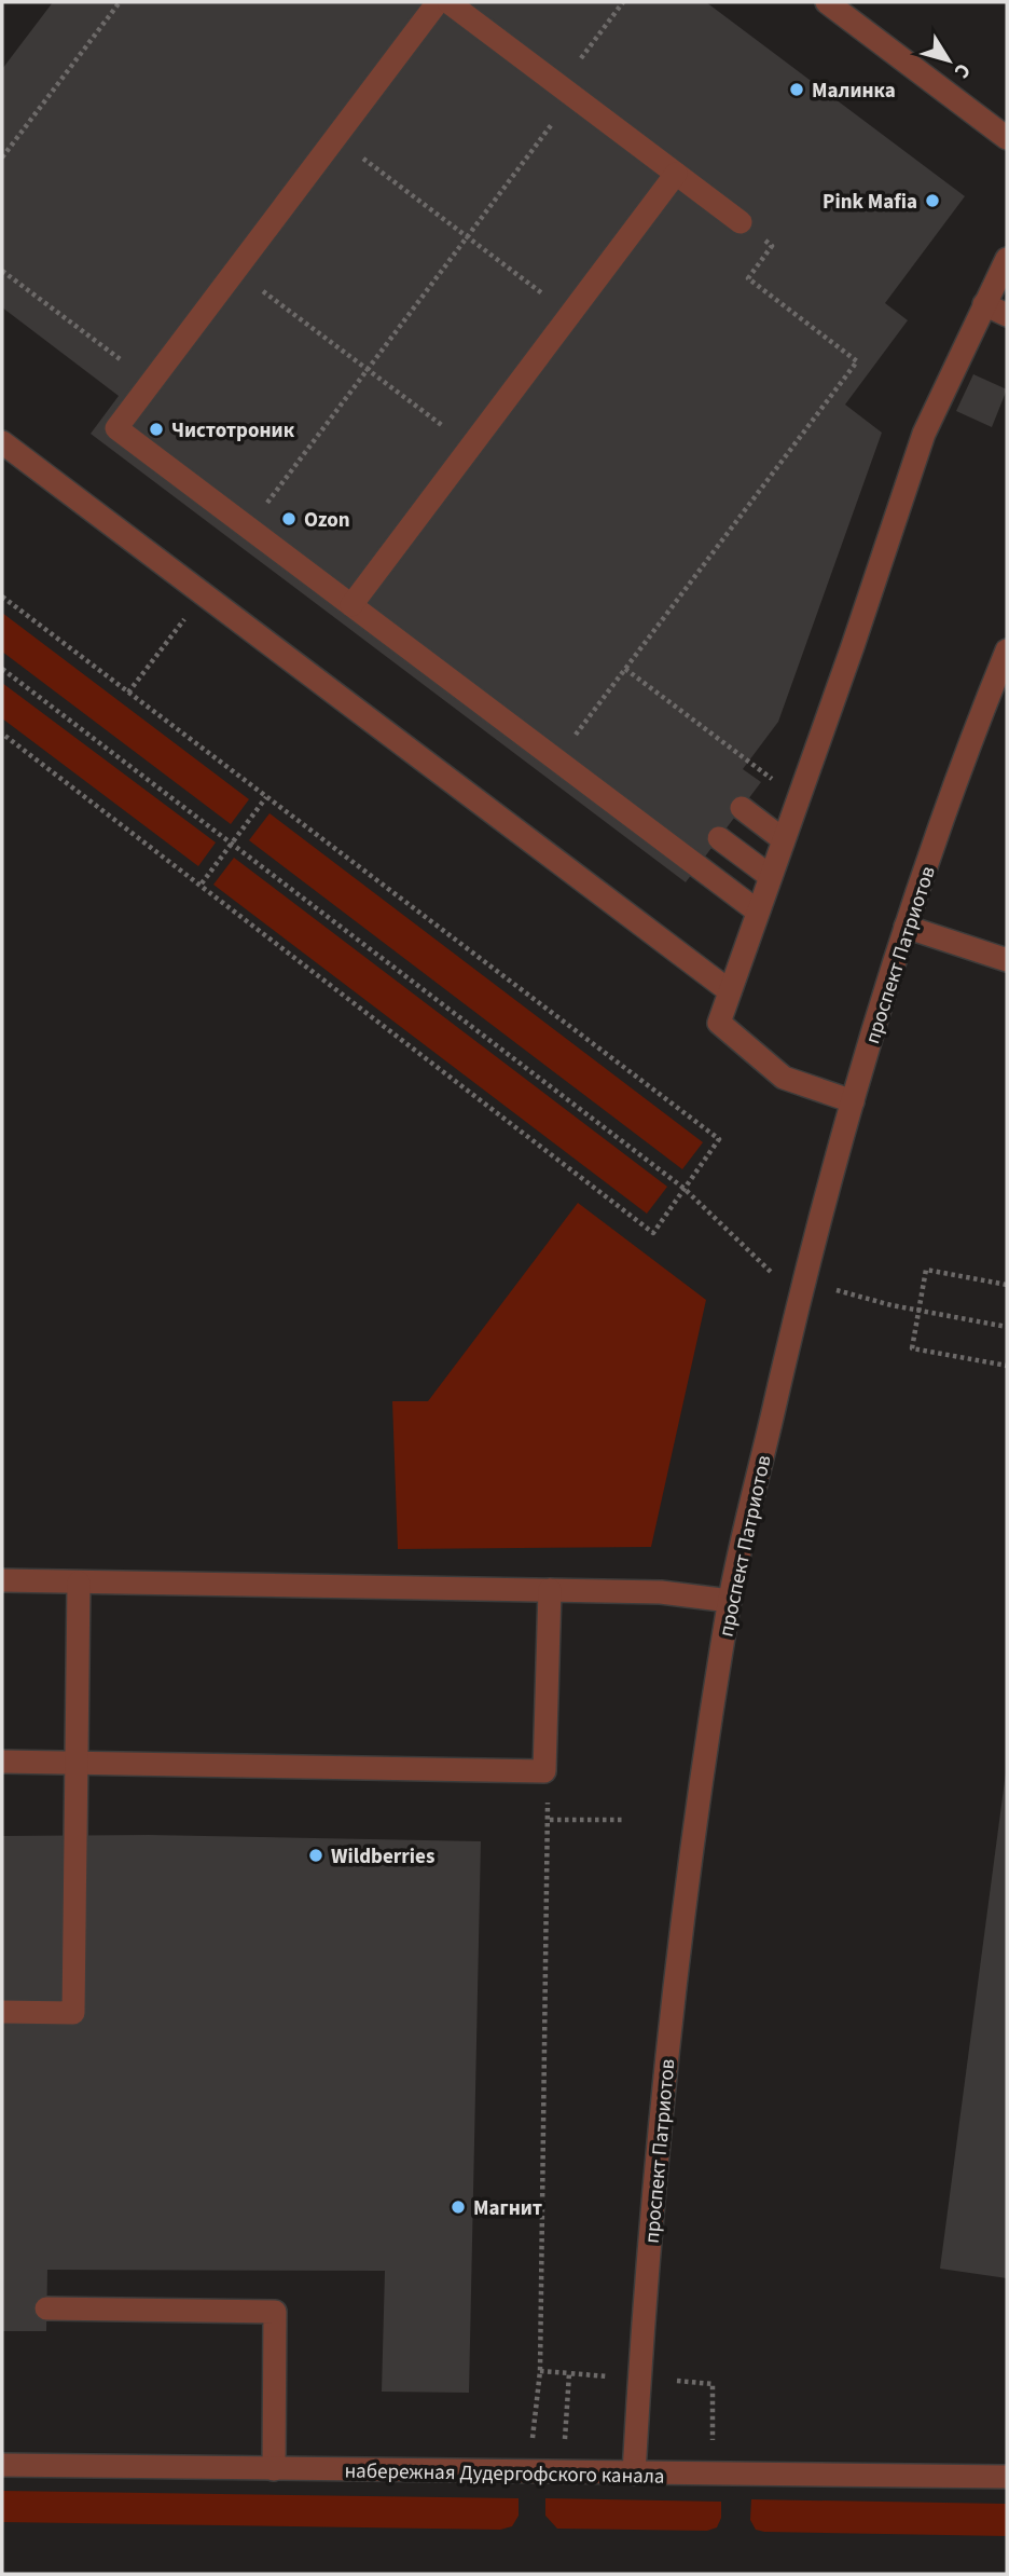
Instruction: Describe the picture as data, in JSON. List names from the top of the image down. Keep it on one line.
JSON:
{"streets":{"street":["проспект Патриотов","набережная Дудергофского канала"]},"crossings":[["проспект Патриотов","набережная Дудергофского канала"]],"places":["Малинка","Pink Mafia","Чистотроник","Ozon","Wildberries","Магнит"],"north":"bottom right"}
